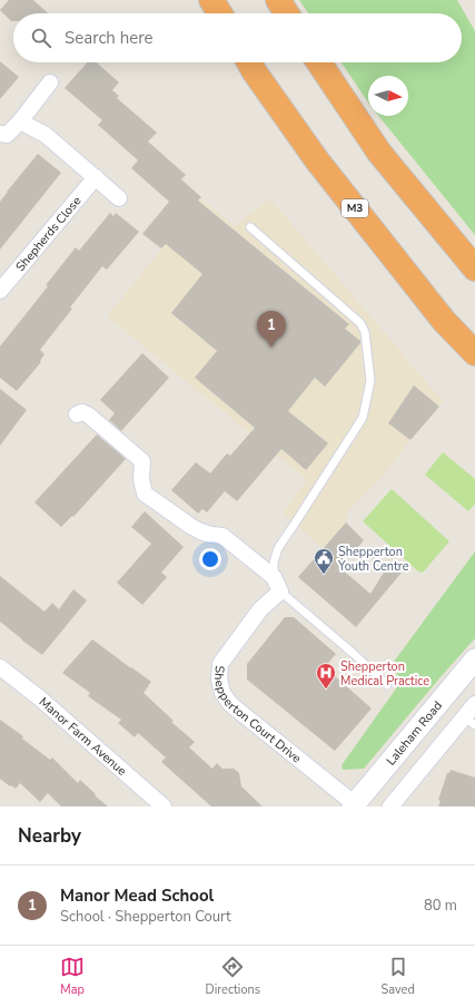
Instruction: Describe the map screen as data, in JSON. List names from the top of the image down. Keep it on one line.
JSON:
{"streets":{"highway":["M3"],"main road":["Laleham Road"],"street":["Shepherds Close","Shepperton Court Drive","Manor Farm Avenue"]},"crossings":[["Shepperton Court Drive","Laleham Road"]],"places":{"public building":["Shepperton Youth Centre"],"hospital":["Shepperton Medical Practice"]},"north":"right","page":{"search":"Search here","pins":"1","heading":"Nearby","list":[{"mark":"1","name":"Manor Mead School","note":"School · Shepperton Court","value":"80 m"}],"nav":["Map","Directions","Saved"]}}
